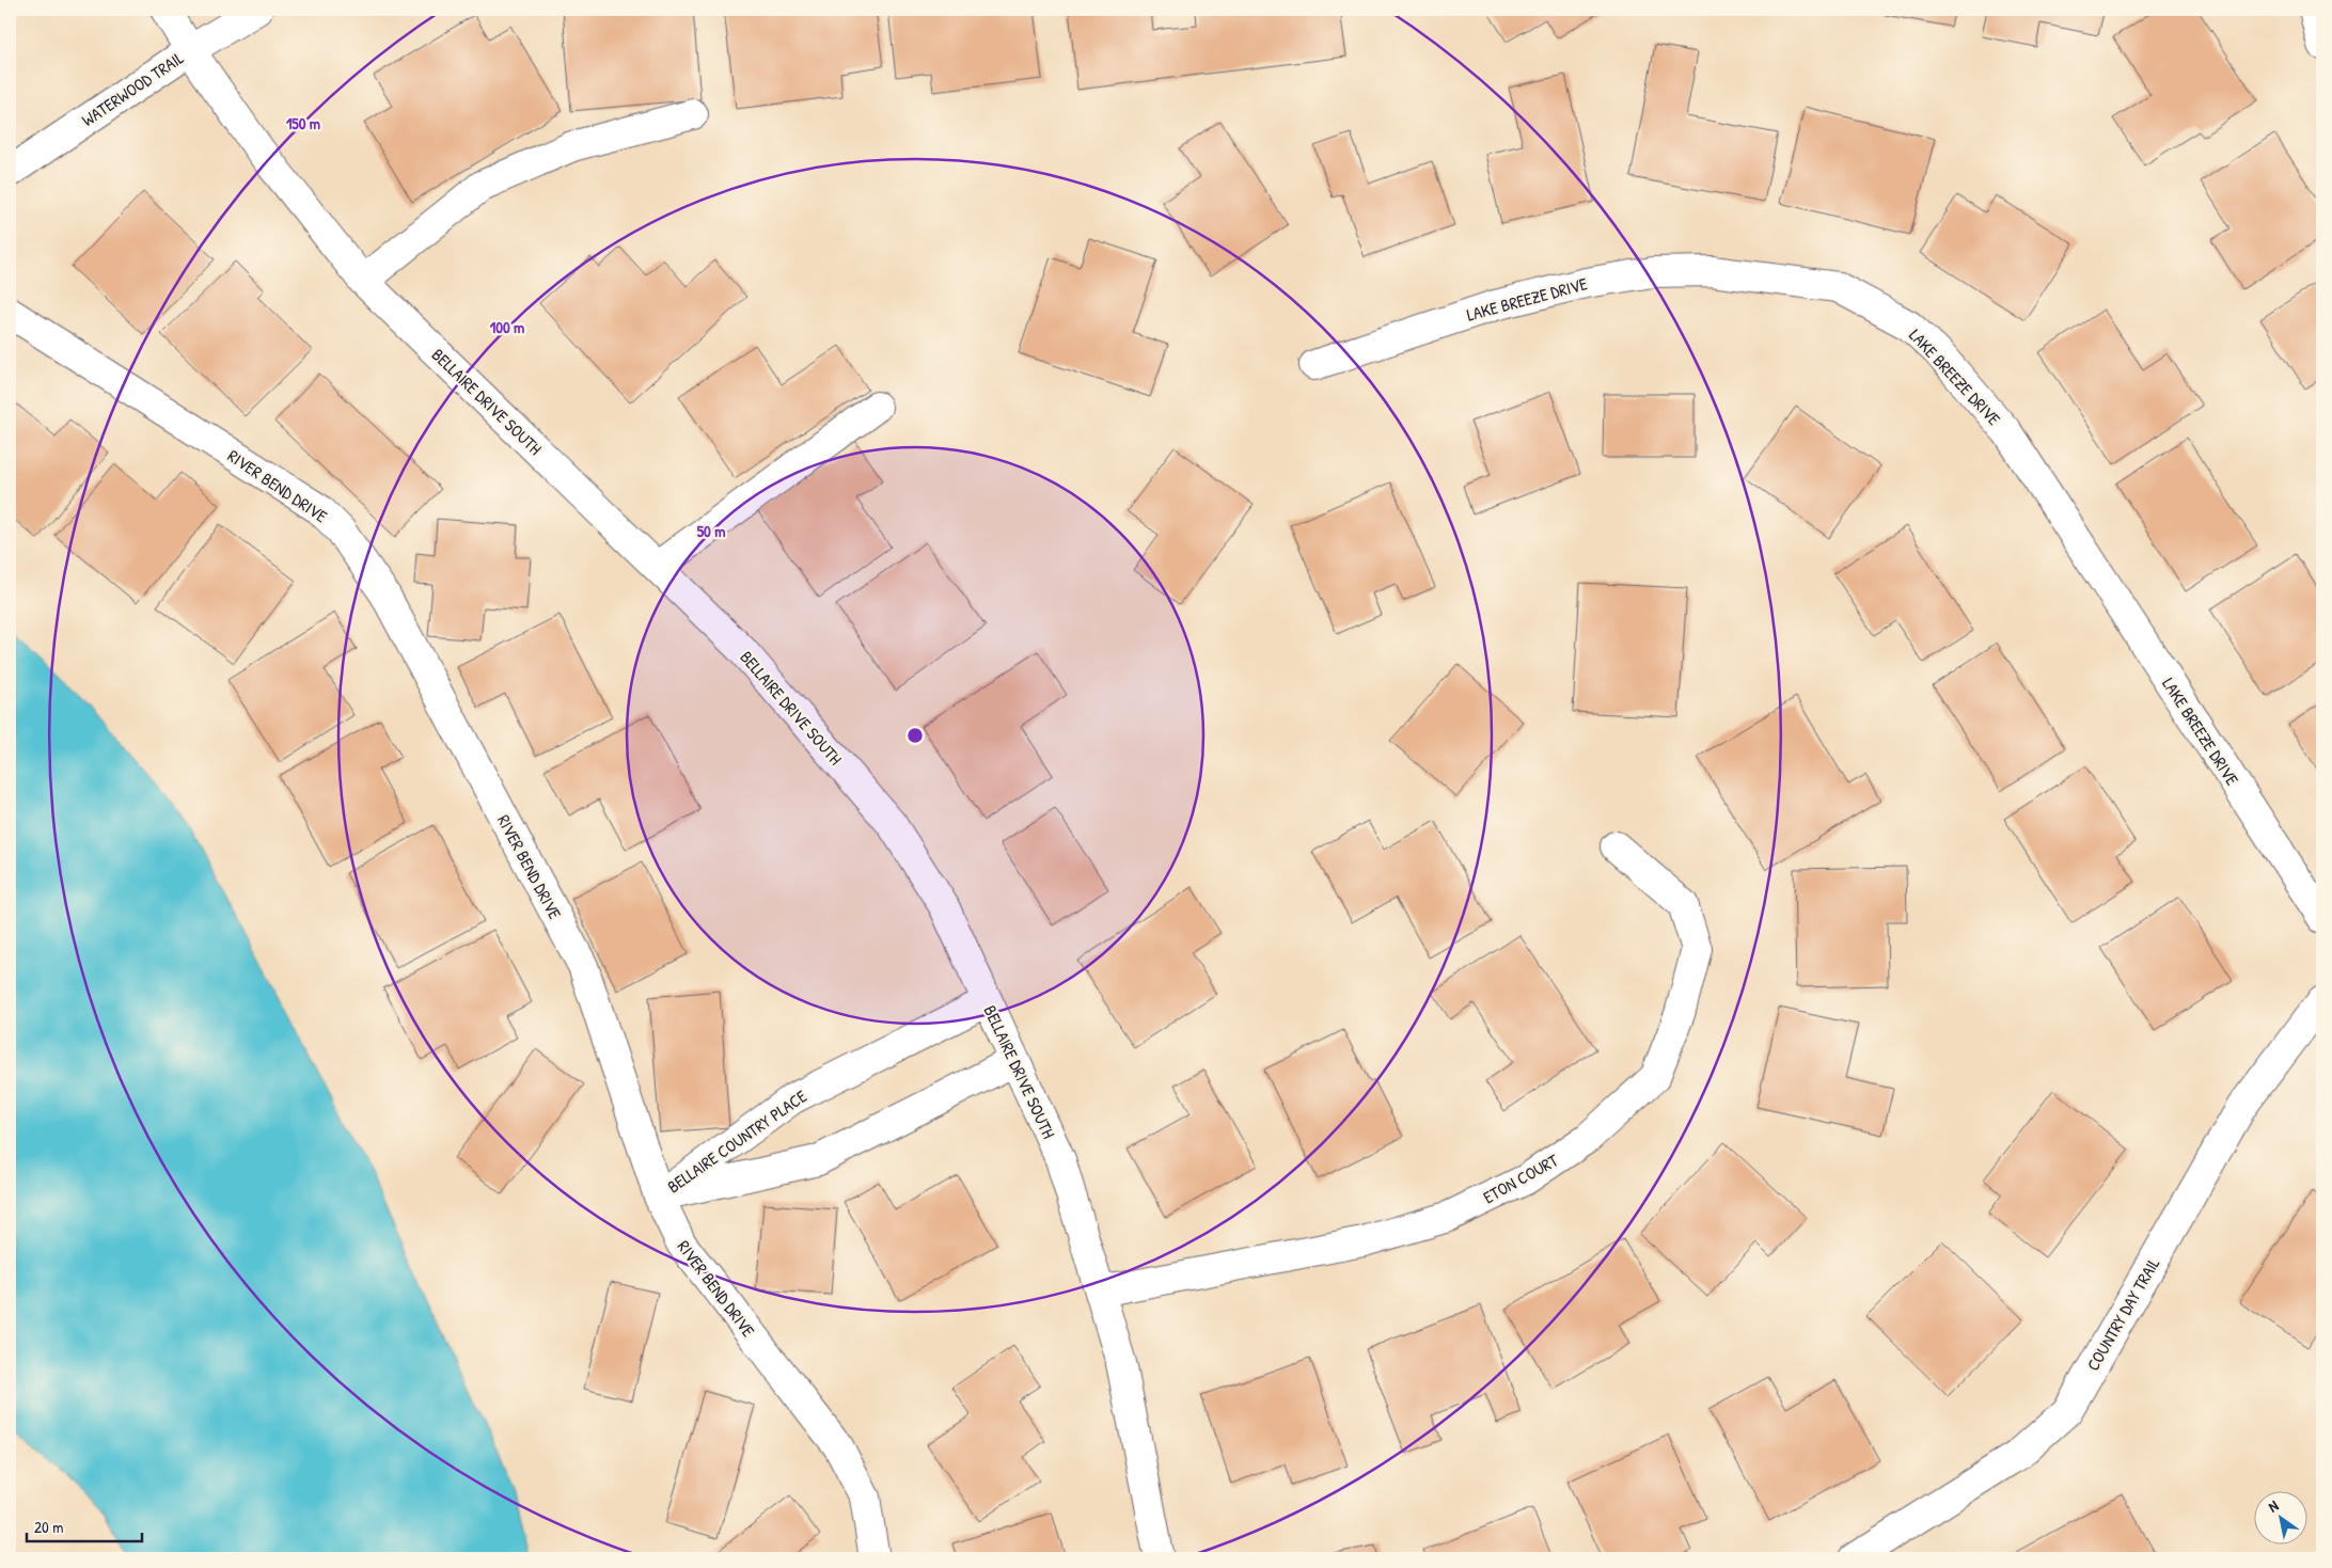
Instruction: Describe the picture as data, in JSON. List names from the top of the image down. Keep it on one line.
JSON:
{"streets":{"street":["WATERWOOD TRAIL","LAKE BREEZE DRIVE","BELLAIRE DRIVE SOUTH","RIVER BEND DRIVE","BELLAIRE COUNTRY PLACE","ETON COURT","COUNTRY DAY TRAIL"]},"crossings":[["WATERWOOD TRAIL","BELLAIRE DRIVE SOUTH"],["BELLAIRE DRIVE SOUTH","BELLAIRE COUNTRY PLACE"],["BELLAIRE DRIVE SOUTH","ETON COURT"],["RIVER BEND DRIVE","BELLAIRE COUNTRY PLACE"]],"scale_bar":"20 m","north":"top left","rings":["150 m","100 m","50 m"]}
